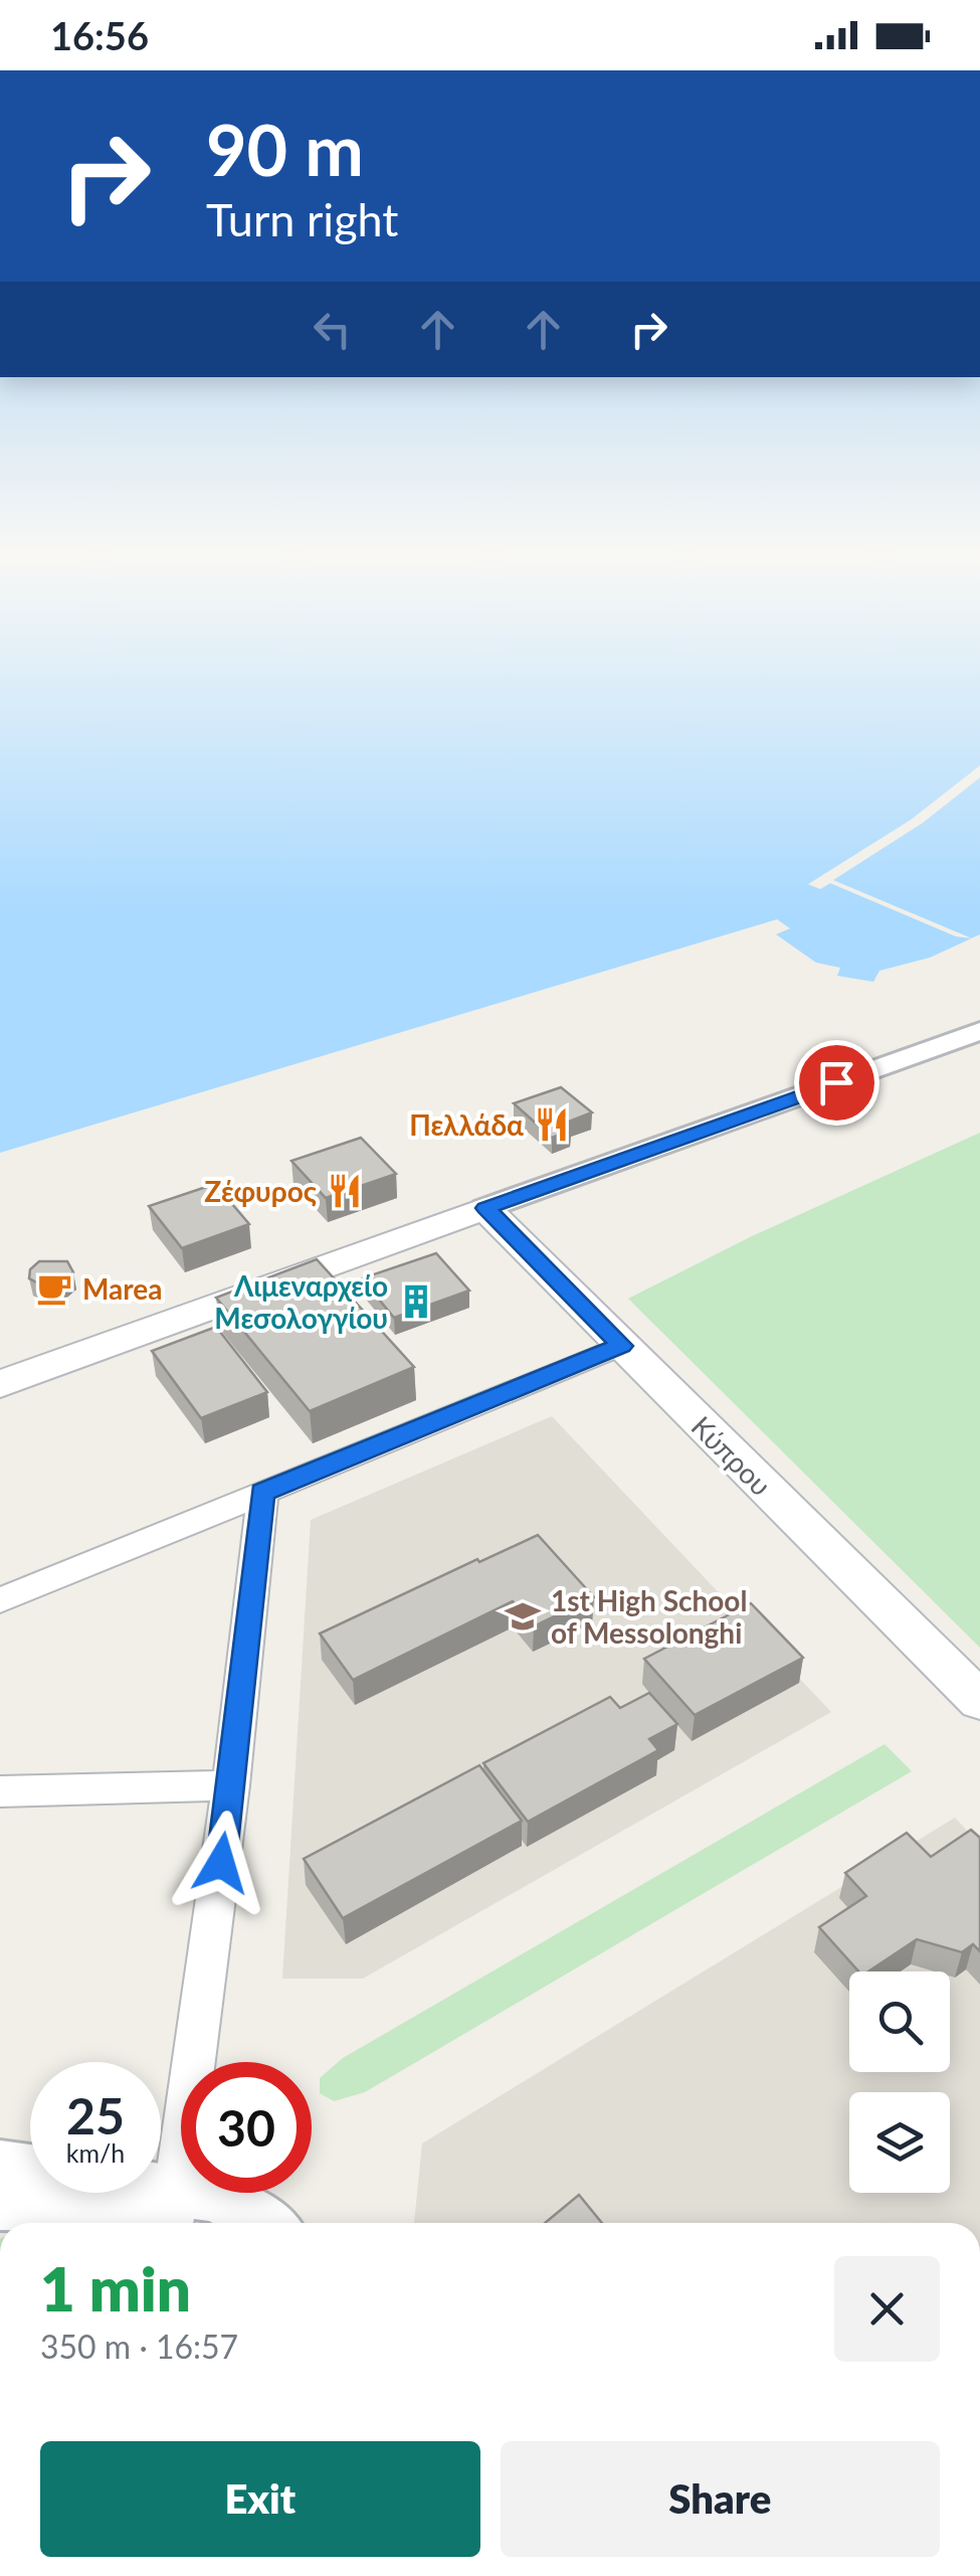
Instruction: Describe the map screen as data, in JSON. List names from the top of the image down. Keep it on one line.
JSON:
{"streets":{"main road":["Κύπρου"]},"places":{"restaurant":["Πελλάδα","Ζέφυρος"],"cafe":["Marea"],"building":["Λιμεναρχείο Μεσολογγίου"],"school or university":["1st High School of Messolonghi"]},"page":{"status":"16:56","turn":["90 m","Turn right"],"speed":"25 km/h","limit":"30","heading":["1 min","350 m · 16:57"],"buttons":["Exit","Share"]}}
